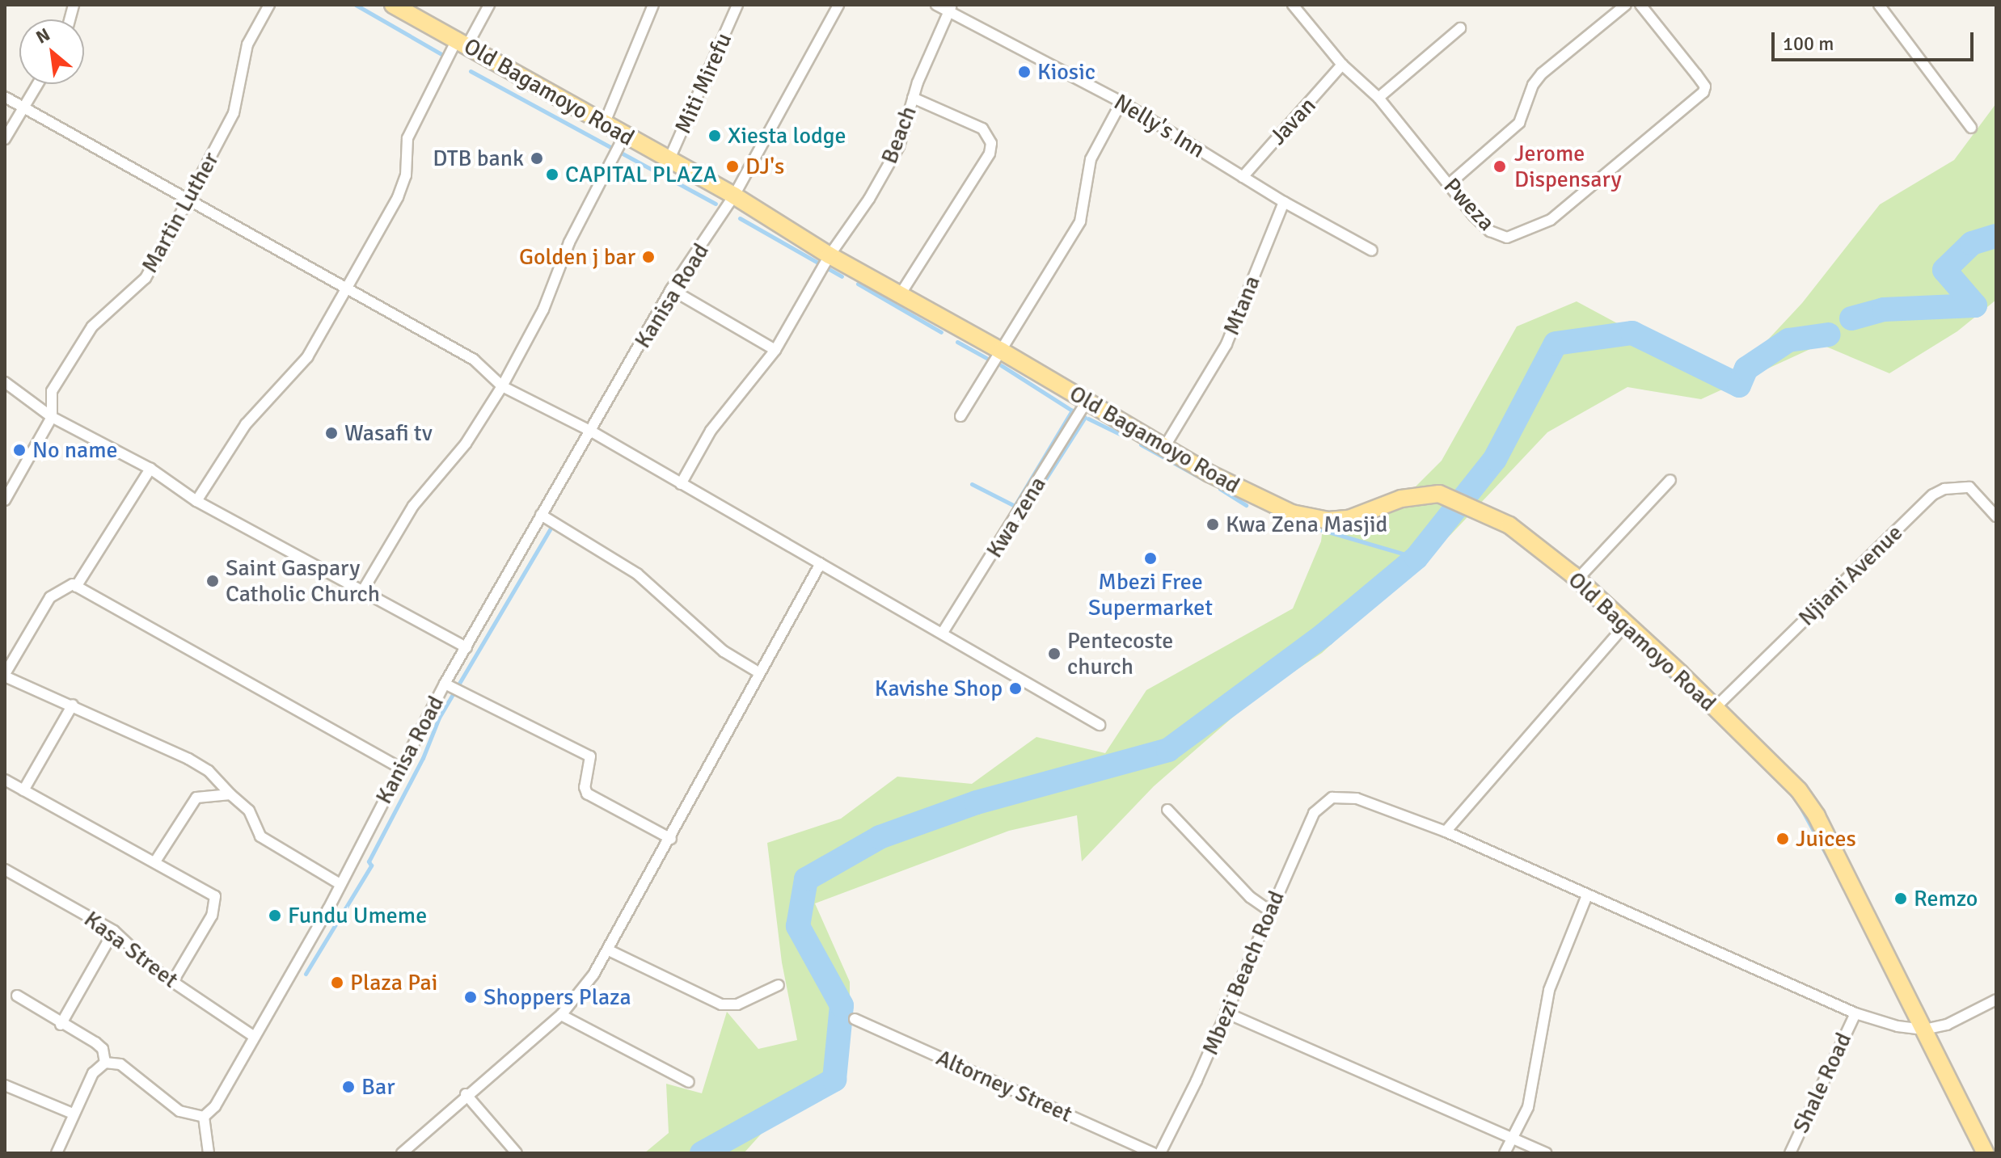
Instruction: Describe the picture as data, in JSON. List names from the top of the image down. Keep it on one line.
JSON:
{"streets":{"main road":["Old Bagamoyo Road"],"street":["Miti Mirefu","Javan","Nelly's Inn","Beach","Pweza","Martin Luther","Kanisa Road","Mtana","Kwa zena","Njiani Avenue","Kasa Street","Mbezi Beach Road","Shale Road","Altorney Street"]},"crossings":[["Miti Mirefu","Old Bagamoyo Road"],["Old Bagamoyo Road","Beach"],["Old Bagamoyo Road","Kanisa Road"],["Old Bagamoyo Road","Mtana"],["Old Bagamoyo Road","Kwa zena"],["Old Bagamoyo Road","Njiani Avenue"],["Javan","Nelly's Inn"],["Javan","Pweza"],["Nelly's Inn","Beach"],["Kanisa Road","Kasa Street"]],"places":["Kiosic","Xiesta lodge","DTB bank","DJ's","Jerome Dispensary","CAPITAL PLAZA","Golden j bar","Wasafi tv","No name","Kwa Zena Masjid","Mbezi Free Supermarket","Saint Gaspary Catholic Church","Pentecoste church","Kavishe Shop","Juices","Remzo","Fundu Umeme","Plaza Pai","Shoppers Plaza","Bar"],"scale_bar":"100 m","north":"top left"}
